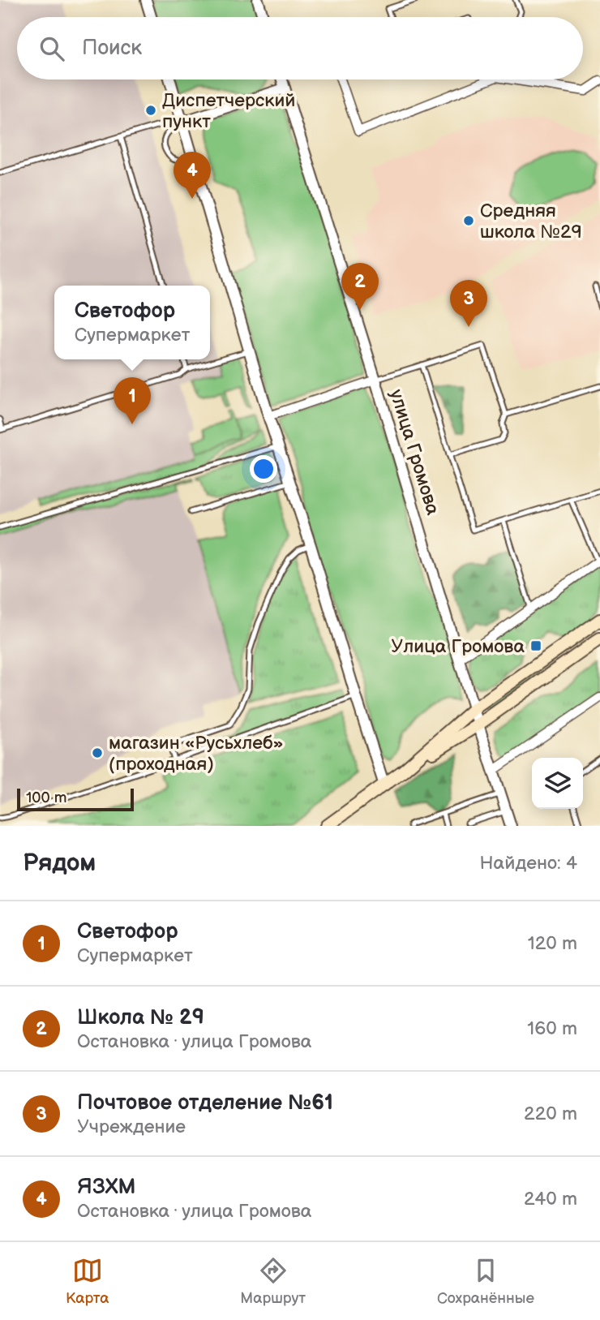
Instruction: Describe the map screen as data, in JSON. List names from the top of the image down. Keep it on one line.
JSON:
{"streets":{"street":["улица Громова"]},"places":{"other":["Диспетчерский пункт","Средняя школа №29","магазин «Русьхлеб» (проходная)"],"transit":["Улица Громова"]},"scale_bar":"100 m","page":{"search":"Поиск","pins":["4","2","3","1"],"popup":["Светофор","Супермаркет"],"scale":"100 m","heading":["Рядом","Найдено: 4"],"list":[{"mark":"1","name":"Светофор","note":"Супермаркет","value":"120 m"},{"mark":"2","name":"Школа № 29","note":"Остановка · улица Громова","value":"160 m"},{"mark":"3","name":"Почтовое отделение №61","note":"Учреждение","value":"220 m"},{"mark":"4","name":"ЯЗХМ","note":"Остановка · улица Громова","value":"240 m"}],"nav":["Карта","Маршрут","Сохранённые"]}}
